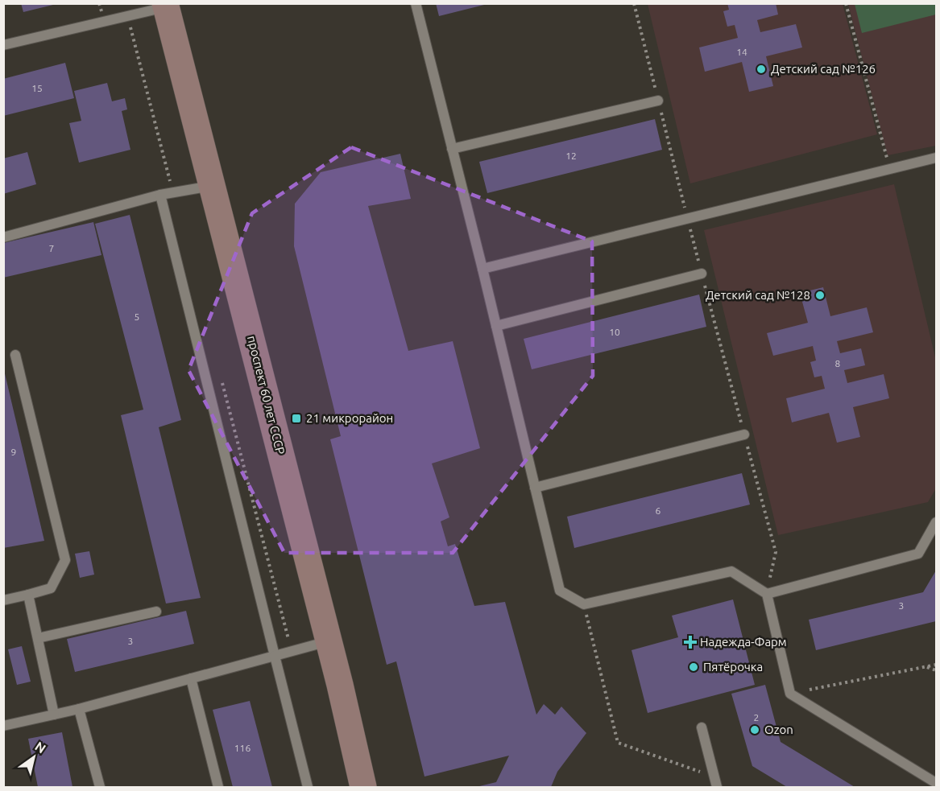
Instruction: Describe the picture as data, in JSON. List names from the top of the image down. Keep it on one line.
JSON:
{"streets":{"main road":["проспект 60 лет СССР"]},"places":{"other":["Детский сад №126","Детский сад №128","Пятёрочка","Ozon"],"transit":["21 микрорайон"],"health":["Надежда-Фарм"]},"house_numbers":["14","15","12","7","5","10","8","9","6","3","3","2","116"],"north":"top right"}
